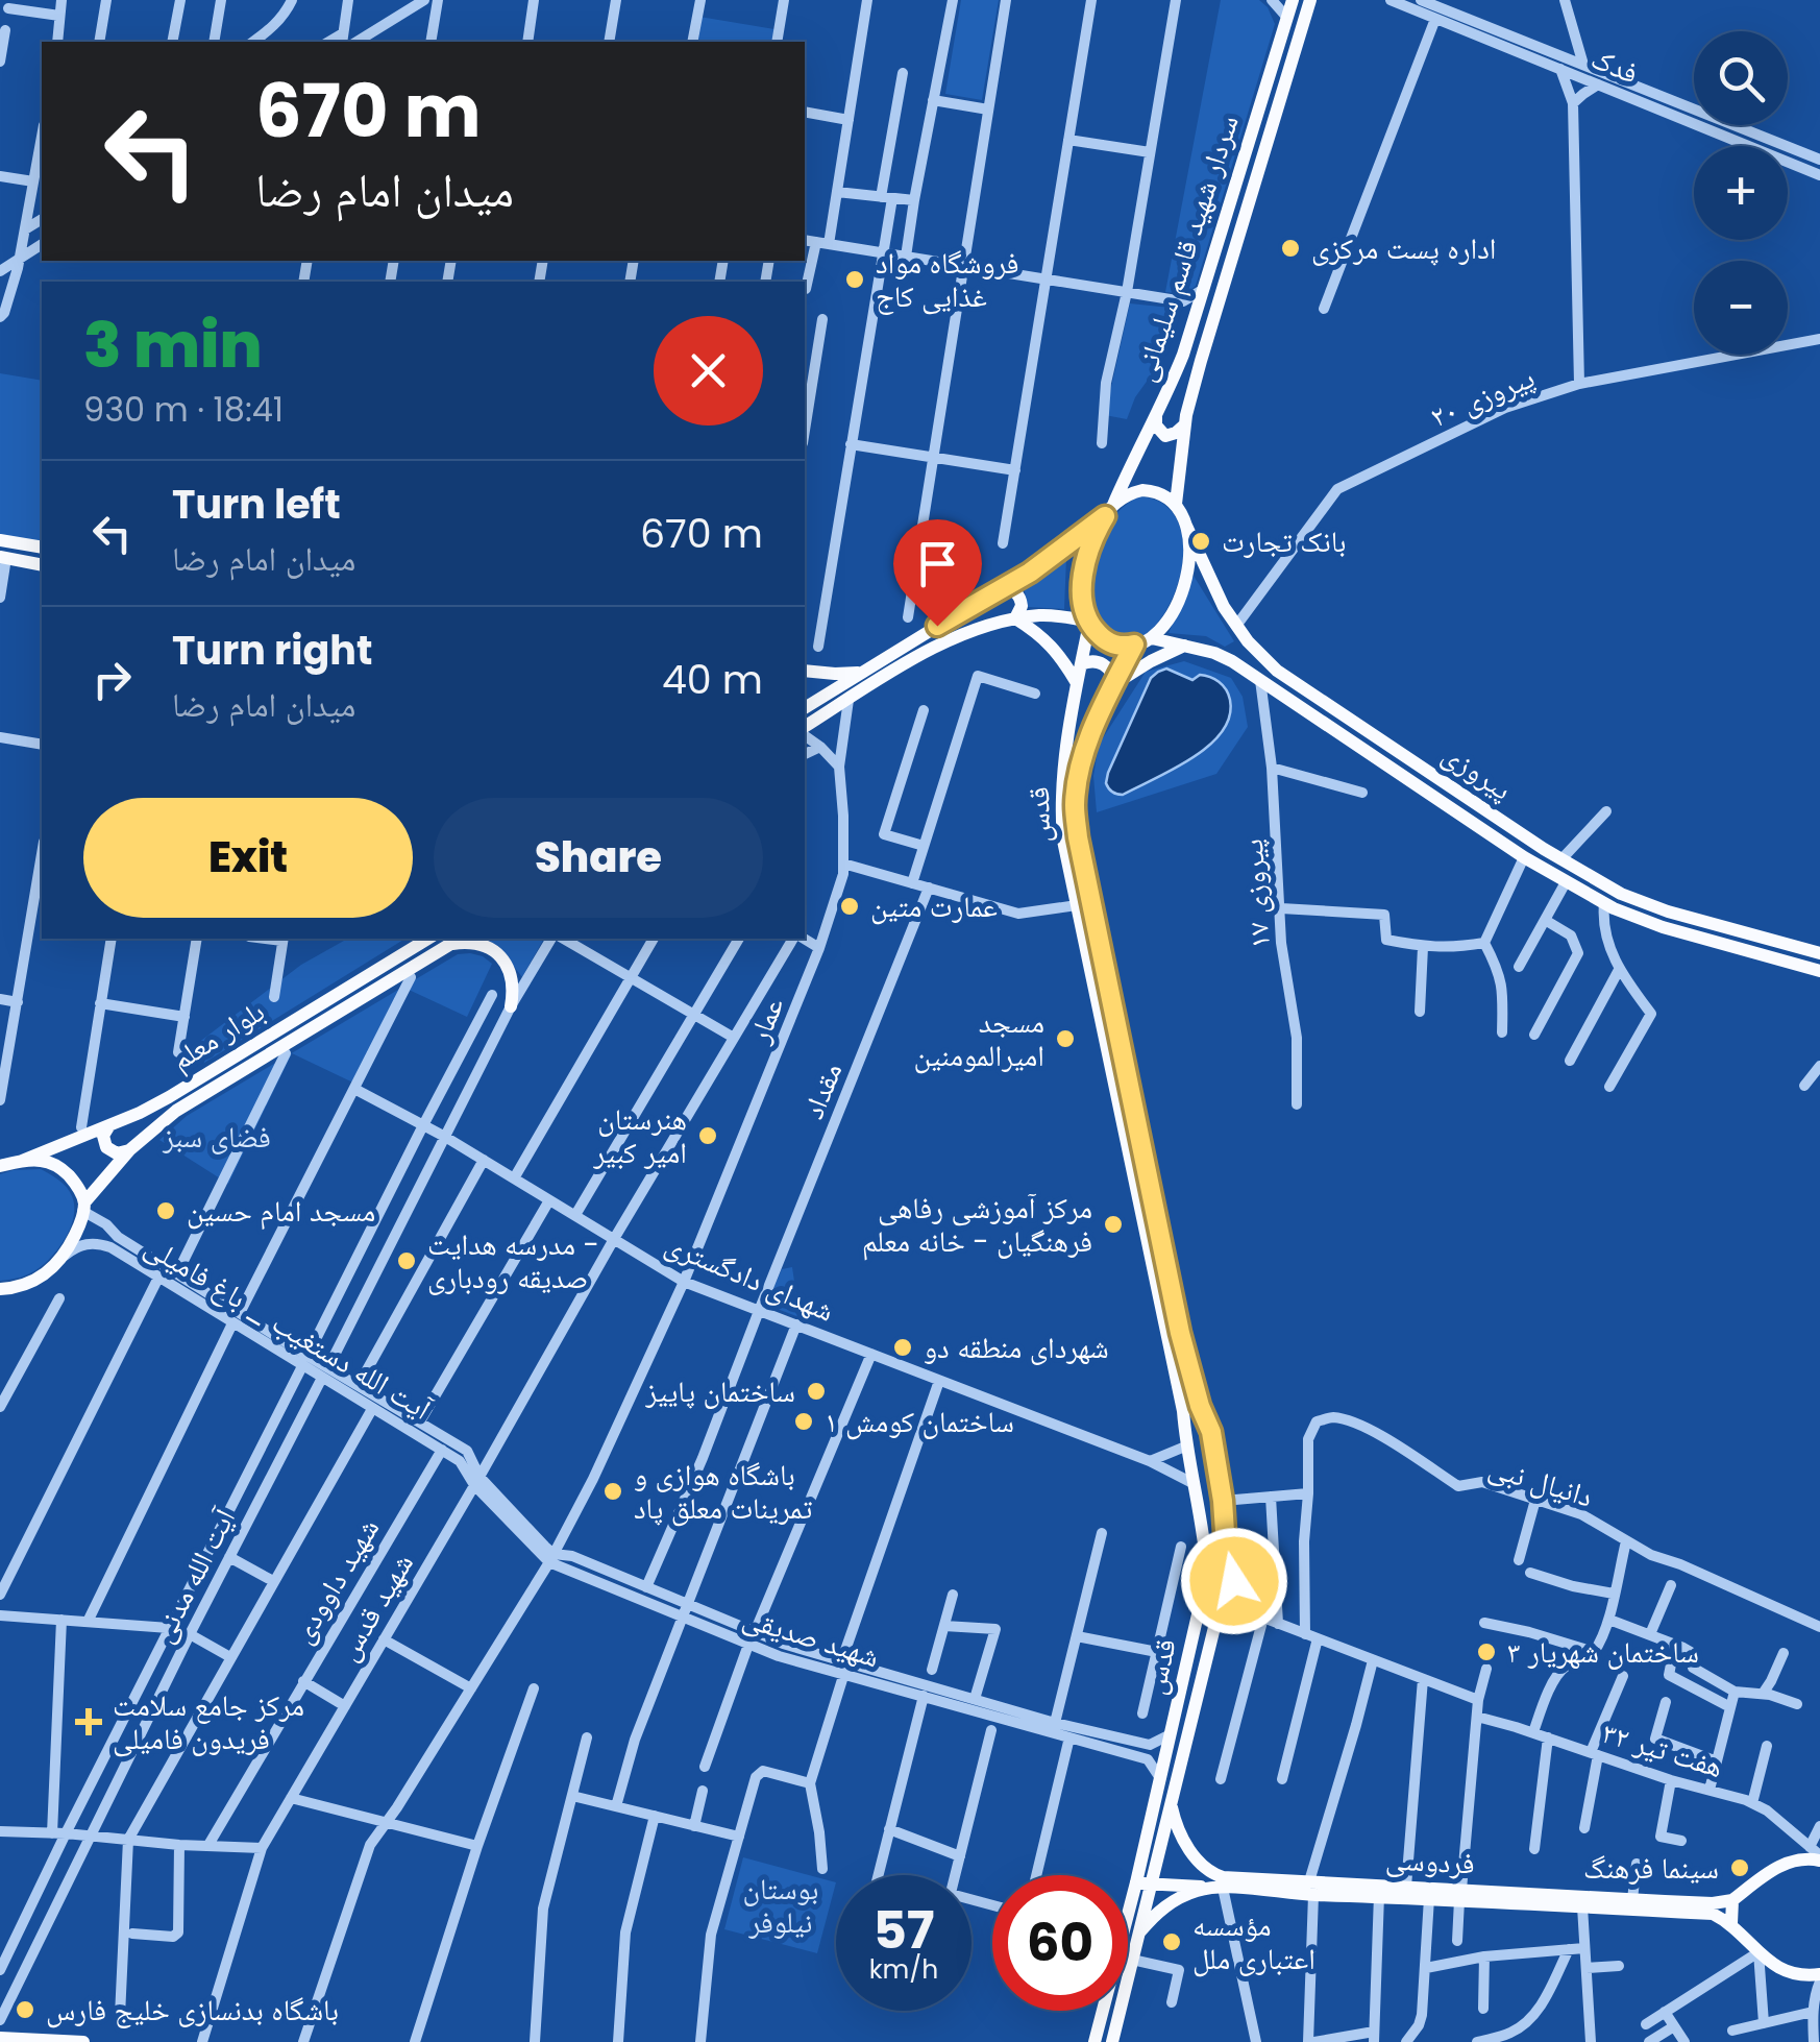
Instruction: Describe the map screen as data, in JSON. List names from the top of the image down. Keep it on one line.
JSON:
{"streets":{"main road":["سردار شهید قاسم سلیمانی","پیروزی","قدس","بلوار معلم","فردوسی"],"street":["فدک","پیروزی ۲۰","پیروزی ۱۷","عمار","مقداد","شهدای دادگستری","آیت الله دستغیب _ باغ فامیلی","دانیال نبی","آیت الله مدنی","شهید داوودی","شهید قدس","شهید صدیقی","هفت تیر ۳۲"]},"crossings":[["سردار شهید قاسم سلیمانی","پیروزی"],["سردار شهید قاسم سلیمانی","قدس"],["پیروزی ۲۰","پیروزی"],["پیروزی","قدس"],["پیروزی","پیروزی ۱۷"],["قدس","شهدای دادگستری"],["قدس","شهید صدیقی"],["قدس","فردوسی"],["عمار","شهدای دادگستری"],["عمار","شهید صدیقی"],["بلوار معلم","آیت الله دستغیب _ باغ فامیلی"],["مقداد","شهدای دادگستری"],["مقداد","شهید صدیقی"],["شهدای دادگستری","آیت الله مدنی"],["شهدای دادگستری","شهید قدس"],["آیت الله دستغیب _ باغ فامیلی","آیت الله مدنی"],["آیت الله دستغیب _ باغ فامیلی","شهید داوودی"],["آیت الله دستغیب _ باغ فامیلی","شهید قدس"],["آیت الله دستغیب _ باغ فامیلی","شهید صدیقی"],["شهید قدس","شهید صدیقی"]],"parks":["فضای سبز","بوستان نیلوفر"],"places":{"other":["اداره پست مرکزی","فروشگاه مواد غذایی کاج","بانک تجارت","عمارت متین","مسجد امیرالمومنین","هنرستان امیر کبیر","مسجد امام حسین","مرکز آموزشی رفاهی فرهنگیان - خانه معلم","مدرسه هدایت - صدیقه رودباری","شهردای منطقه دو","ساختمان پاییز","ساختمان کومش ۱","باشگاه هوازی و تمرینات معلق پاد","ساختمان شهریار ۳","سینما فرهنگ","مؤسسه اعتباری ملل","باشگاه بدنسازی خلیج فارس"],"health":["مرکز جامع سلامت فریدون فامیلی"]},"page":{"map_buttons":["+","−"],"turn":["670 m","میدان امام رضا"],"heading":["3 min","930 m · 18:41"],"list":[{"name":"Turn left","note":"میدان امام رضا","value":"670 m"},{"name":"Turn right","note":"میدان امام رضا","value":"40 m"}],"buttons":["Exit","Share"],"speed":"57 km/h","limit":"60"}}
